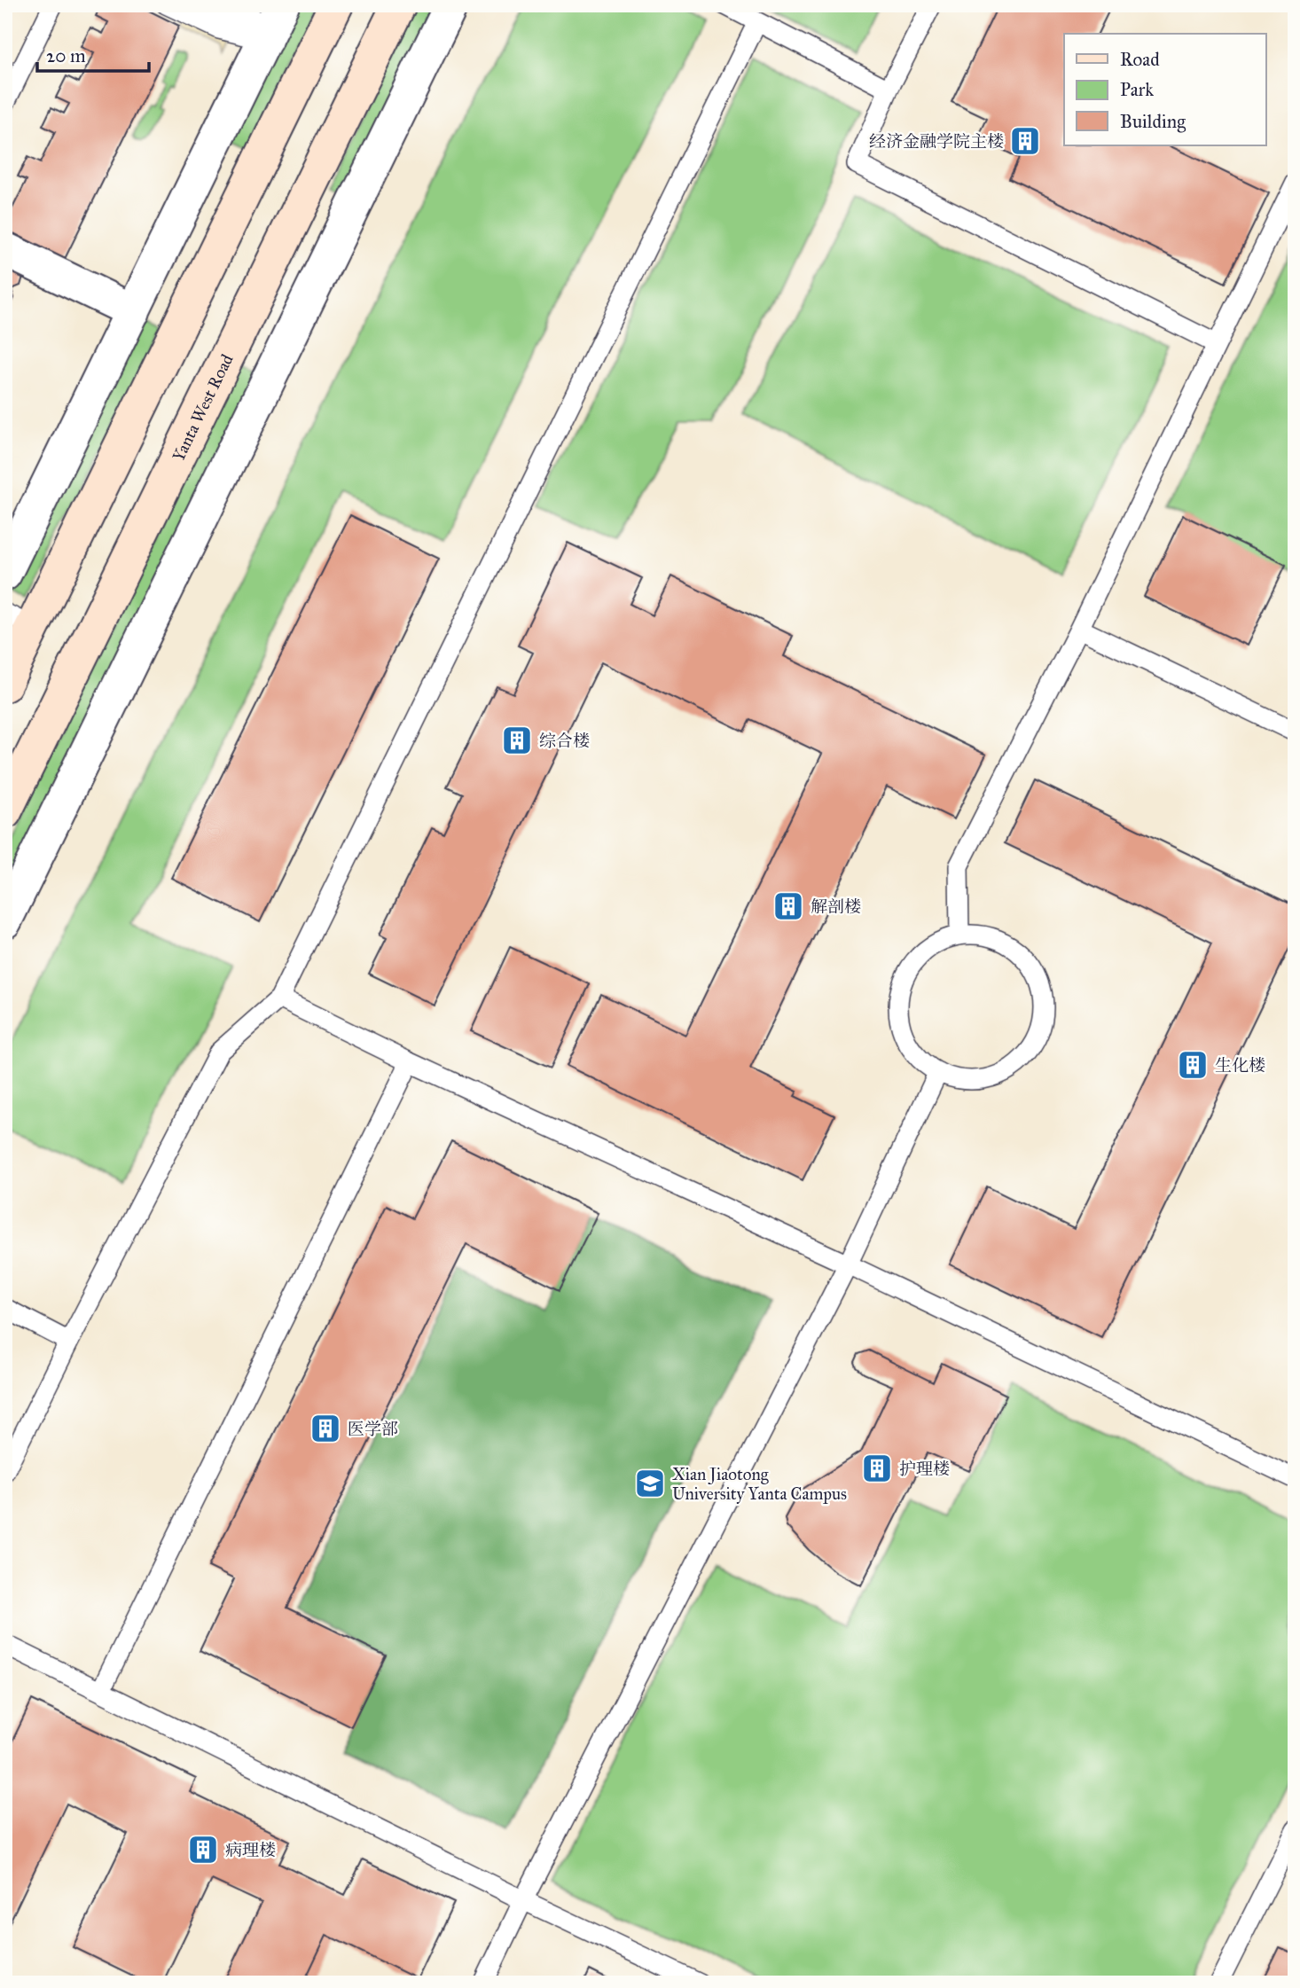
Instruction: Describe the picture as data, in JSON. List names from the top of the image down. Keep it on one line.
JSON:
{"streets":{"main road":["Yanta West Road"]},"places":{"building":["经济金融学院主楼","综合楼","解剖楼","生化楼","医学部","护理楼","病理楼"],"school or university":["Xian Jiaotong University Yanta Campus"]},"legend":["Road","Park","Building"],"scale_bar":"20 m"}
